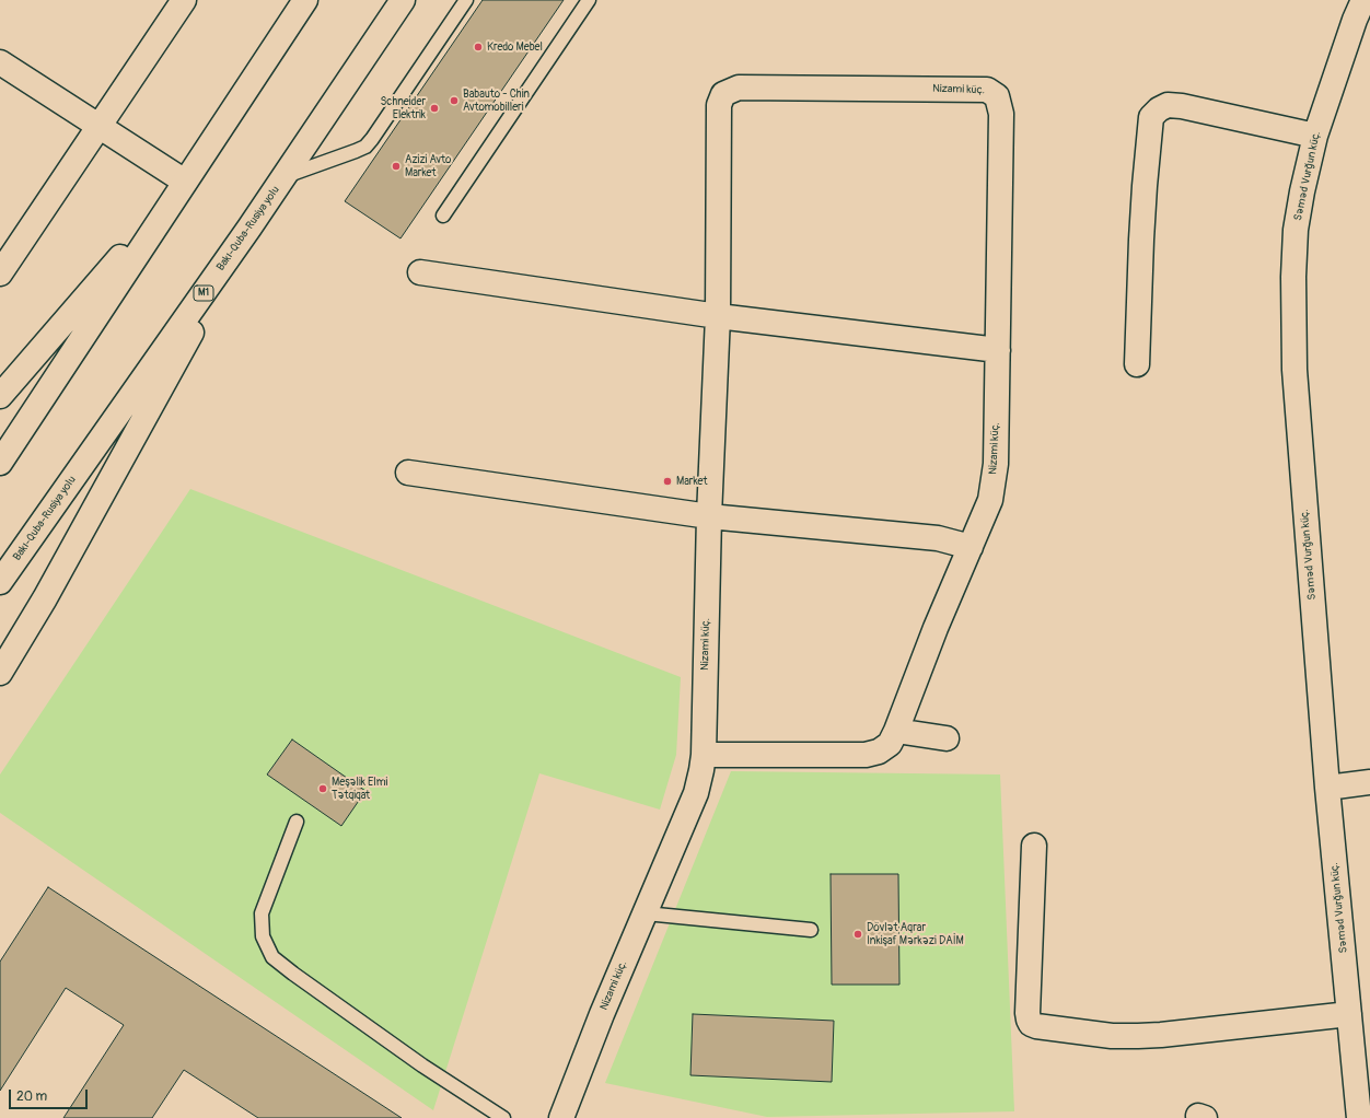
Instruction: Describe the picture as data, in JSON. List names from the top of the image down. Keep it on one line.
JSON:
{"streets":{"main road":["Nizami küç.","Səməd Vurğun küç.","Bakı-Quba-Rusiya yolu","M1"]},"places":["Kredo Mebel","Babauto - Chin Avtomobilleri","Schneider Elektrik","Azizi Avto Market","Market","Meşəlik Elmi Tətqiqat","Dövlət Aqrar Inkişaf Mərkəzi DAİM"],"scale_bar":"20 m"}
